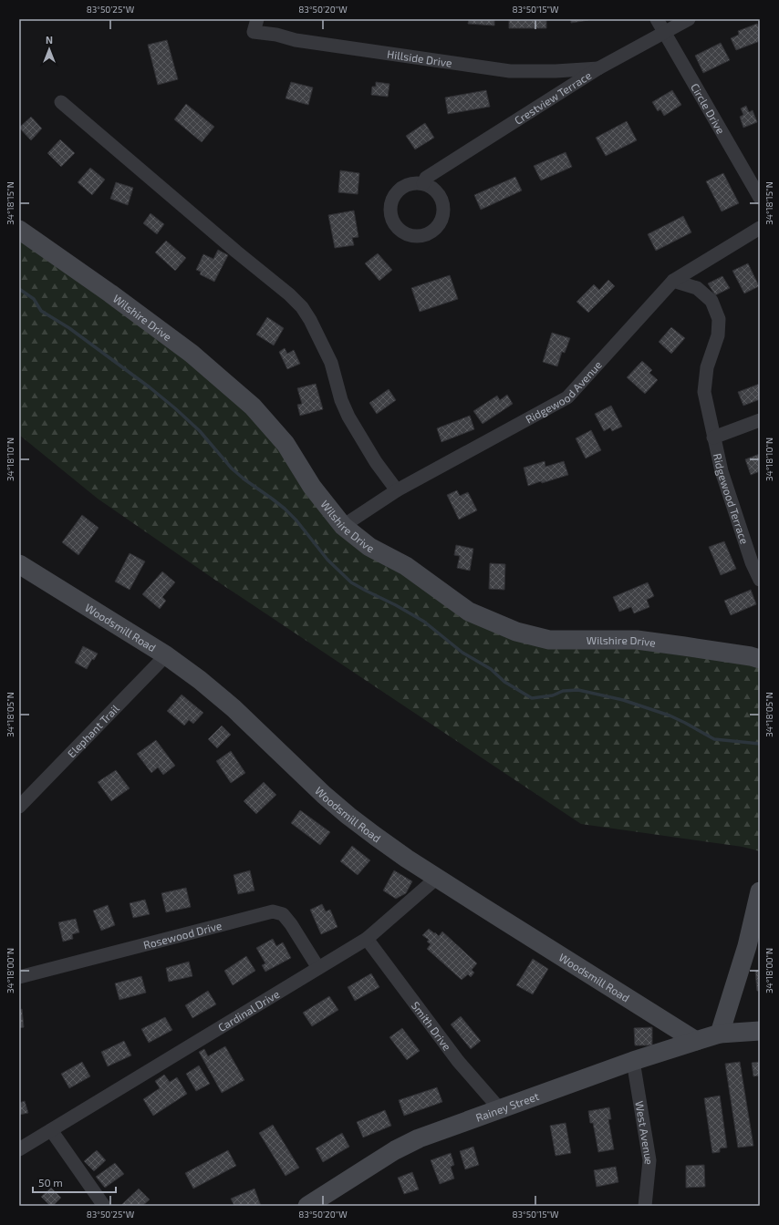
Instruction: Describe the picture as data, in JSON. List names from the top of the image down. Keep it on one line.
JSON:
{"streets":{"street":["Hillside Drive","Crestview Terrace","Circle Drive","Wilshire Drive","Ridgewood Avenue","Ridgewood Terrace","Woodsmill Road","Elephant Trail","Rosewood Drive","Cardinal Drive","Smith Drive","Rainey Street","West Avenue"]},"crossings":[["Hillside Drive","Crestview Terrace"],["Crestview Terrace","Circle Drive"],["Wilshire Drive","Ridgewood Avenue"],["Ridgewood Avenue","Ridgewood Terrace"],["Woodsmill Road","Elephant Trail"],["Woodsmill Road","Cardinal Drive"],["Woodsmill Road","Rainey Street"],["Rosewood Drive","Cardinal Drive"],["Cardinal Drive","Smith Drive"],["Smith Drive","Rainey Street"],["Rainey Street","West Avenue"]],"scale_bar":"50 m","north":"top","coordinates":["83°50'25\"W","83°50'20\"W","83°50'15\"W","34°18'15\"N","34°18'10\"N","34°18'05\"N","34°18'00\"N"]}
